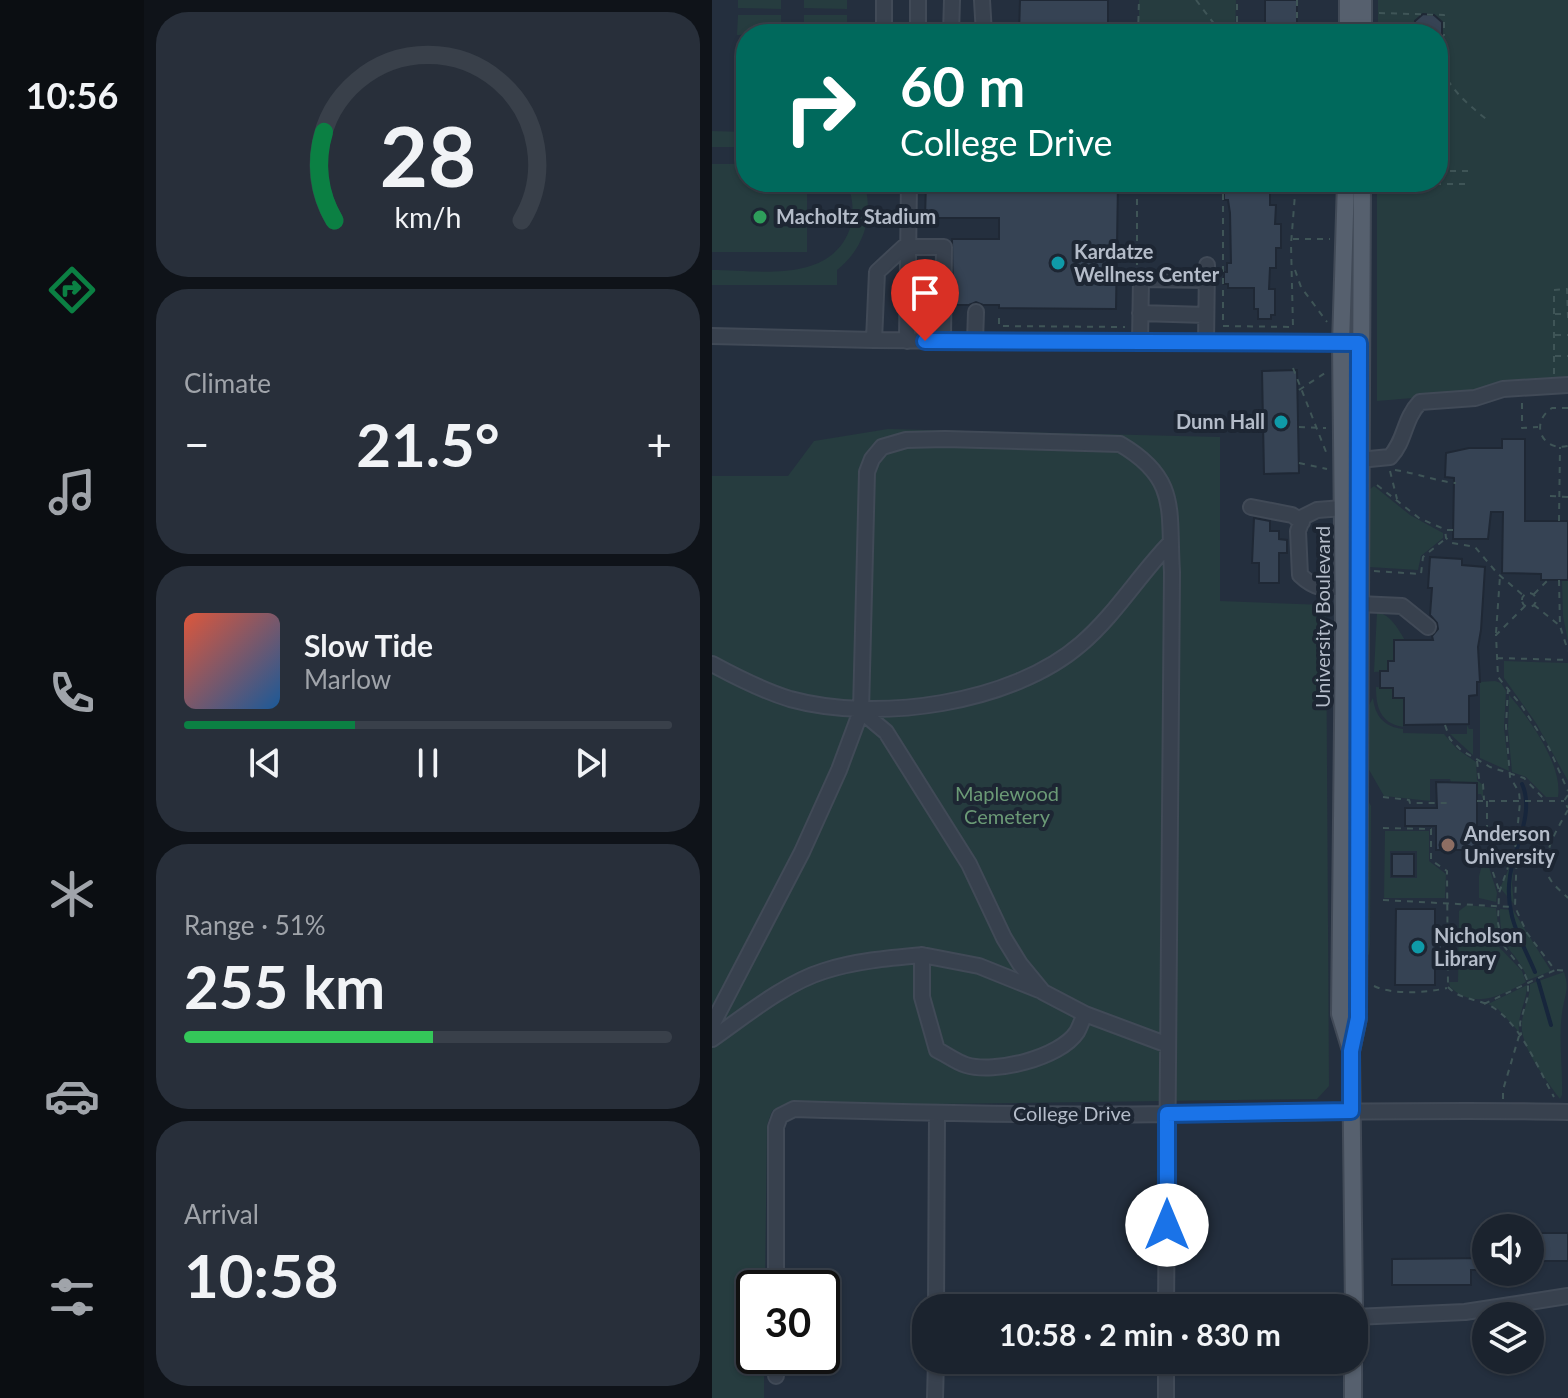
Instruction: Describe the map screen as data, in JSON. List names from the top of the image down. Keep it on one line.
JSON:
{"streets":{"main road":["University Boulevard"],"street":["College Drive"]},"crossings":[["University Boulevard","College Drive"]],"parks":["Maplewood Cemetery"],"places":["Macholtz Stadium","Kardatze Wellness Center","Dunn Hall","Anderson University","Nicholson Library"],"page":{"tabs":"10:56","turn":["60 m","College Drive"],"tile":["Climate",["Range · 51%","255 km"],["Arrival","10:58"]],"heat":["−","21.5°","+"],"song":["Slow Tide","Marlow"],"limit":"30","trip":"10:58 · 2 min · 830 m","gauge":["28","km/h"]}}
